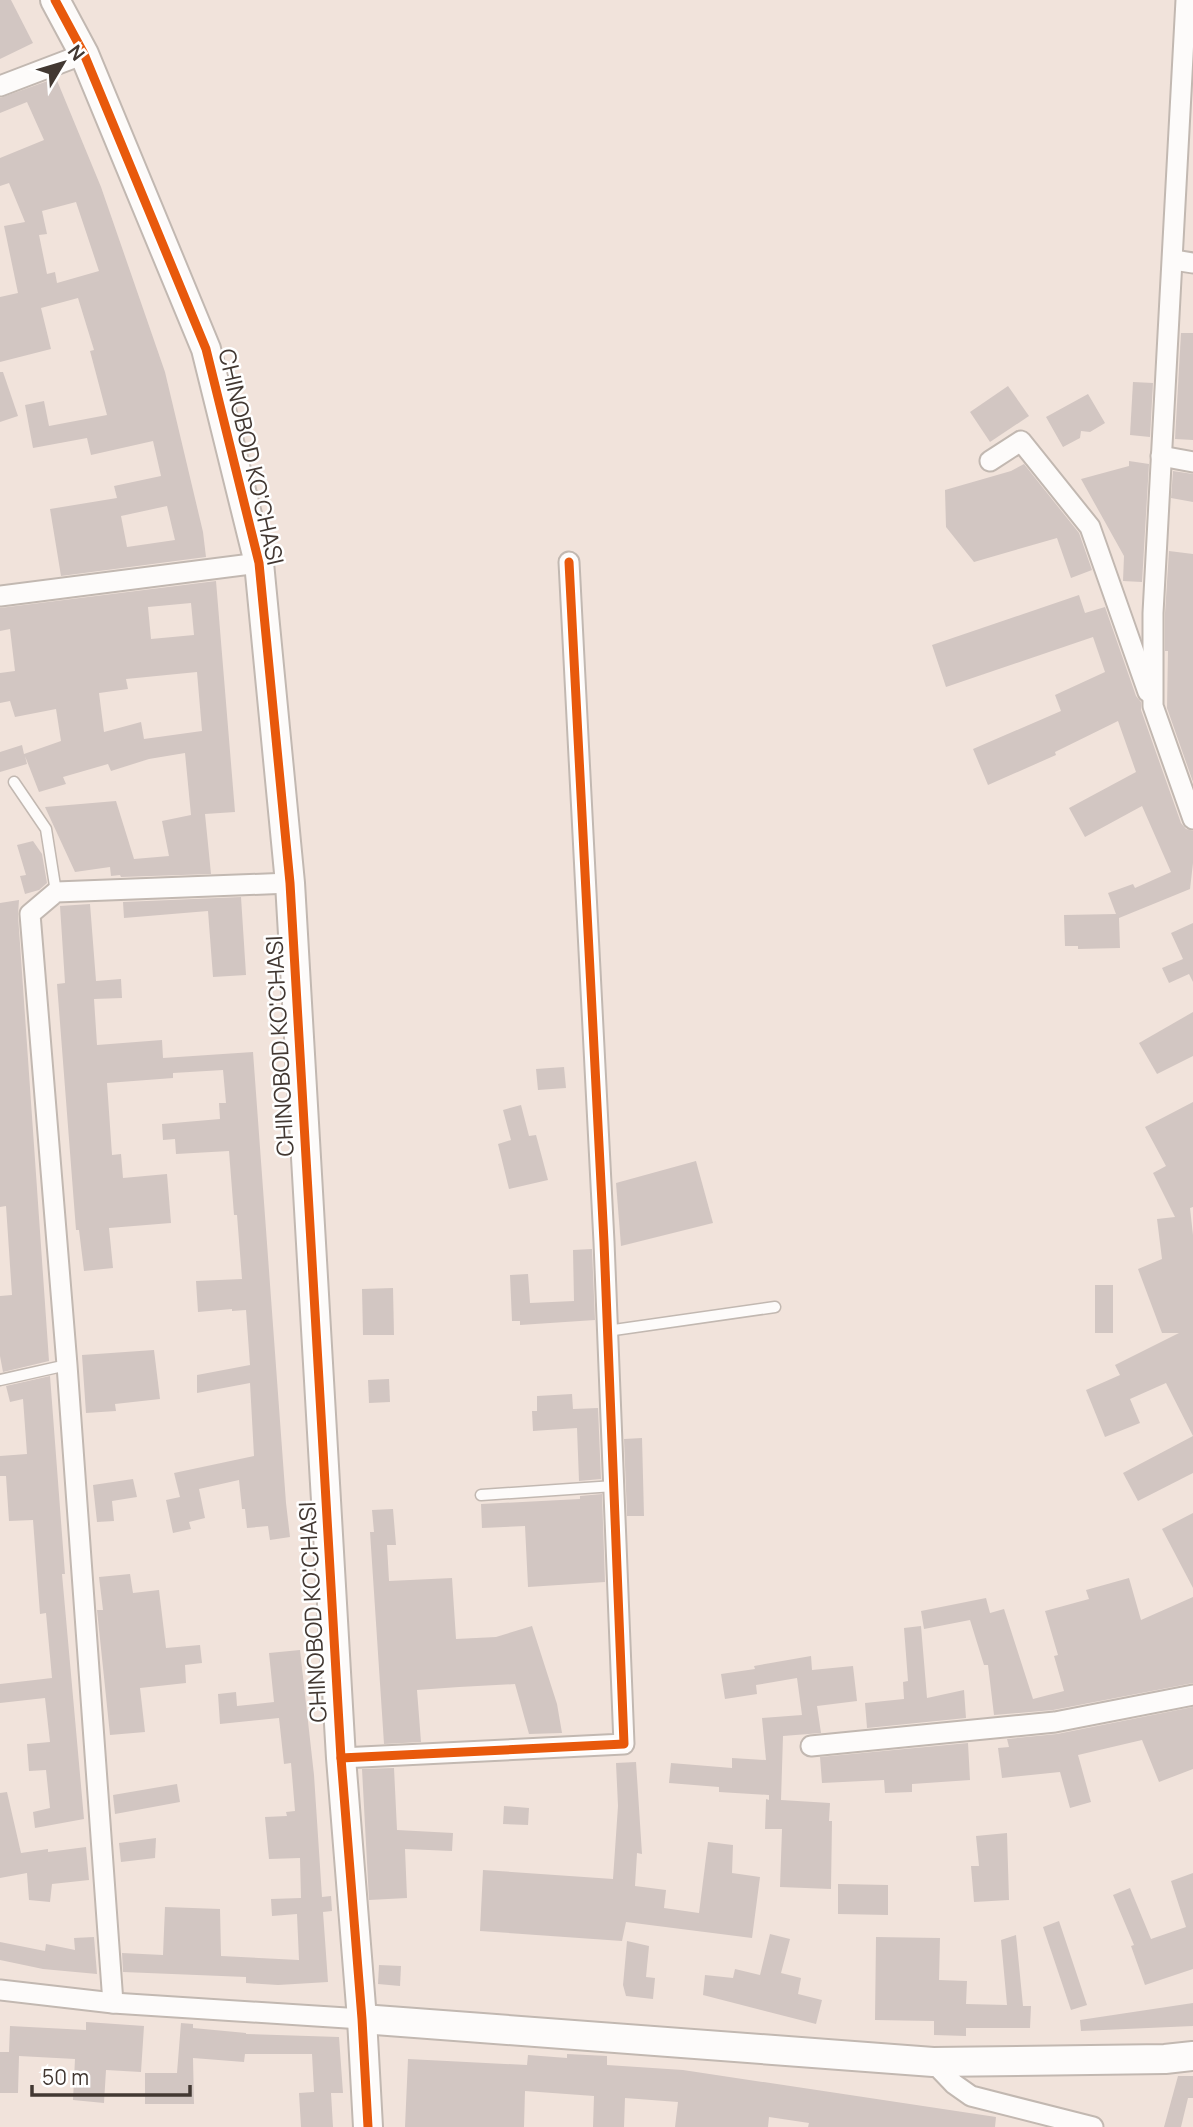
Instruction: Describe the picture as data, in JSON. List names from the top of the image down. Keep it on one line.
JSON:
{"streets":{"street":["CHINOBOD KO'CHASI"]},"scale_bar":"50 m","north":"top right"}
